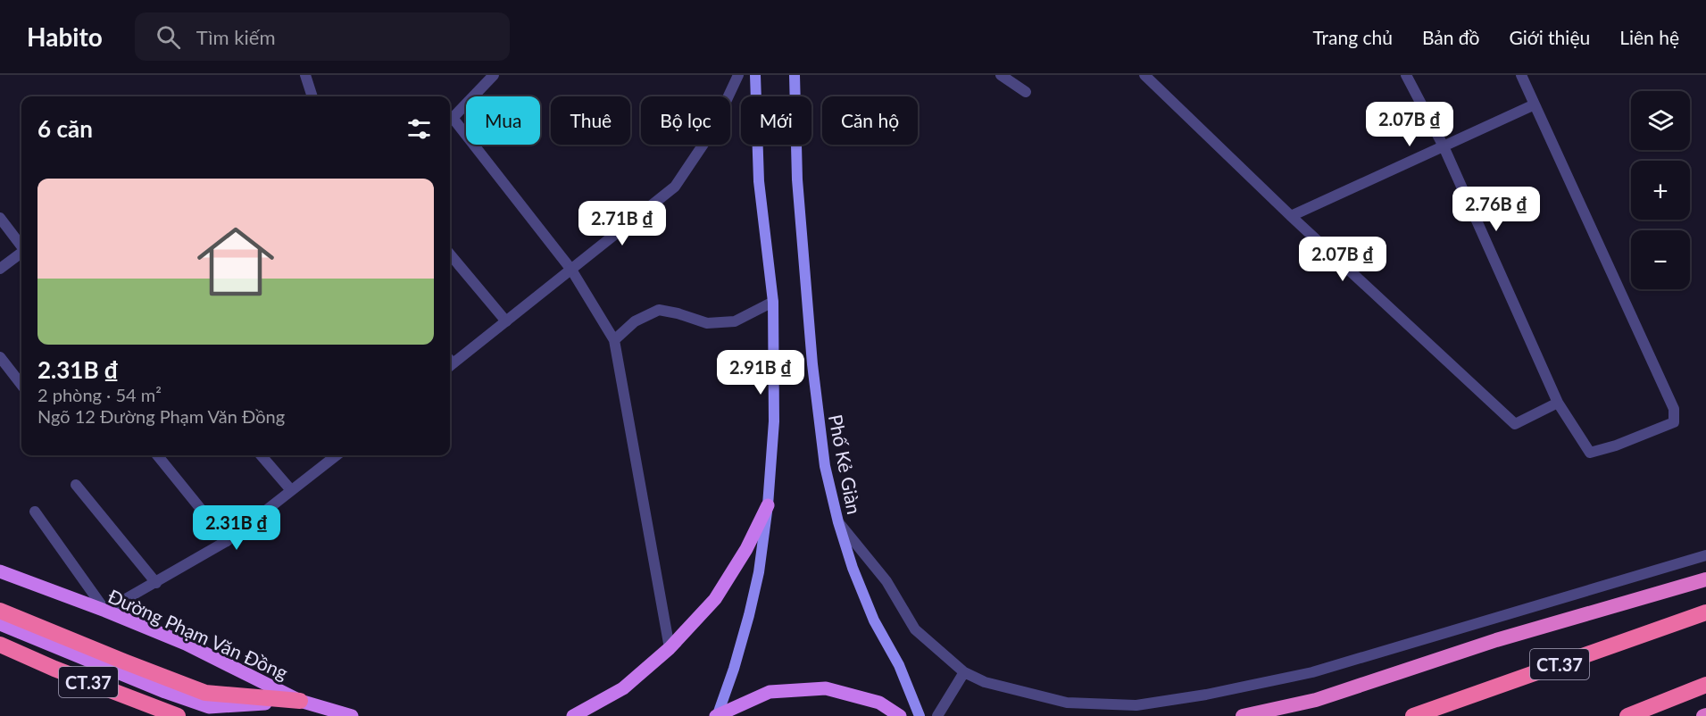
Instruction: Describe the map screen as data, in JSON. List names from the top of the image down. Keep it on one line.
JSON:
{"streets":{"highway":["CT.37"],"main road":["Phố Kẻ Giàn","Đường Phạm Văn Đồng"]},"page":{"header":"Habito","search":"Tìm kiếm","nav":["Trang chủ","Bản đồ","Giới thiệu","Liên hệ"],"map_buttons":["+","−"],"chip":["Mua","Thuê","Bộ lọc","Mới","Căn hộ"],"heading":"6 căn","price":["2.07B ₫","2.76B ₫","2.71B ₫","2.07B ₫","2.91B ₫","2.31B ₫"],"list":[{"name":"2.31B ₫","note":"2 phòng · 54 m² · Ngõ 12 Đường Phạm Văn Đồng"}]}}
